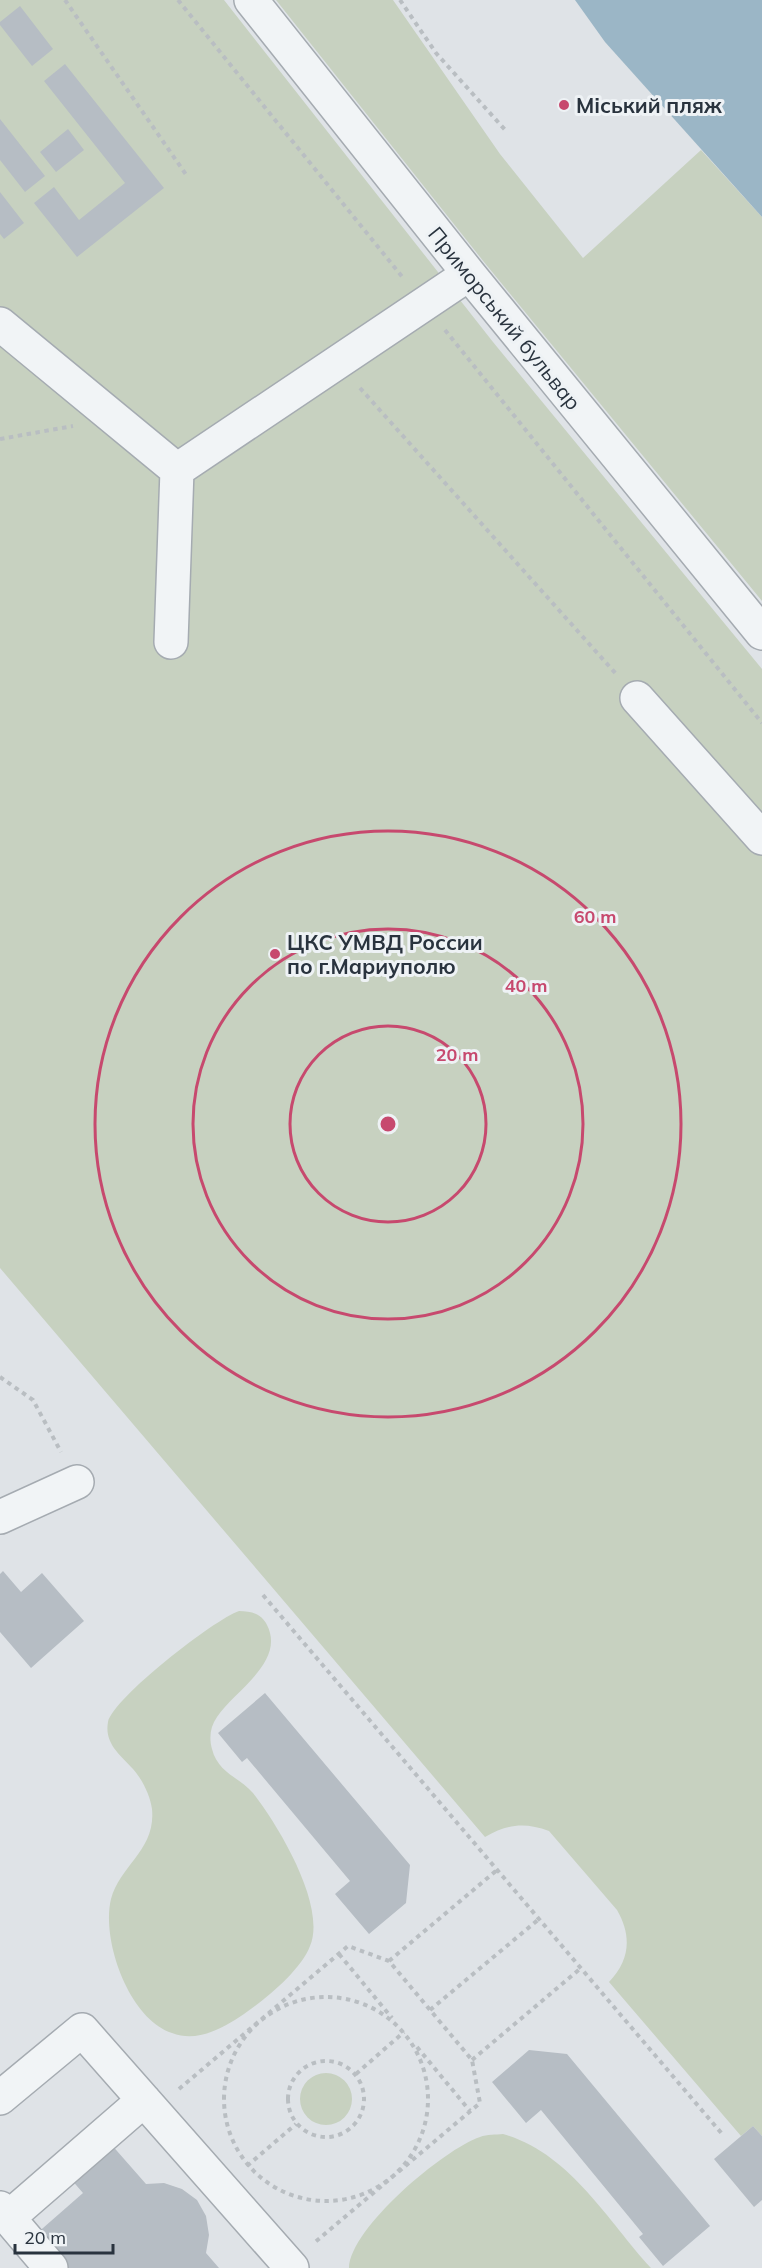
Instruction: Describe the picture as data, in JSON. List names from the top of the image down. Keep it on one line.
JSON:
{"streets":{"street":["Приморський бульвар"]},"places":["Міський пляж","ЦКС УМВД России по г.Мариуполю"],"scale_bar":"20 m","rings":["60 m","40 m","20 m"]}
